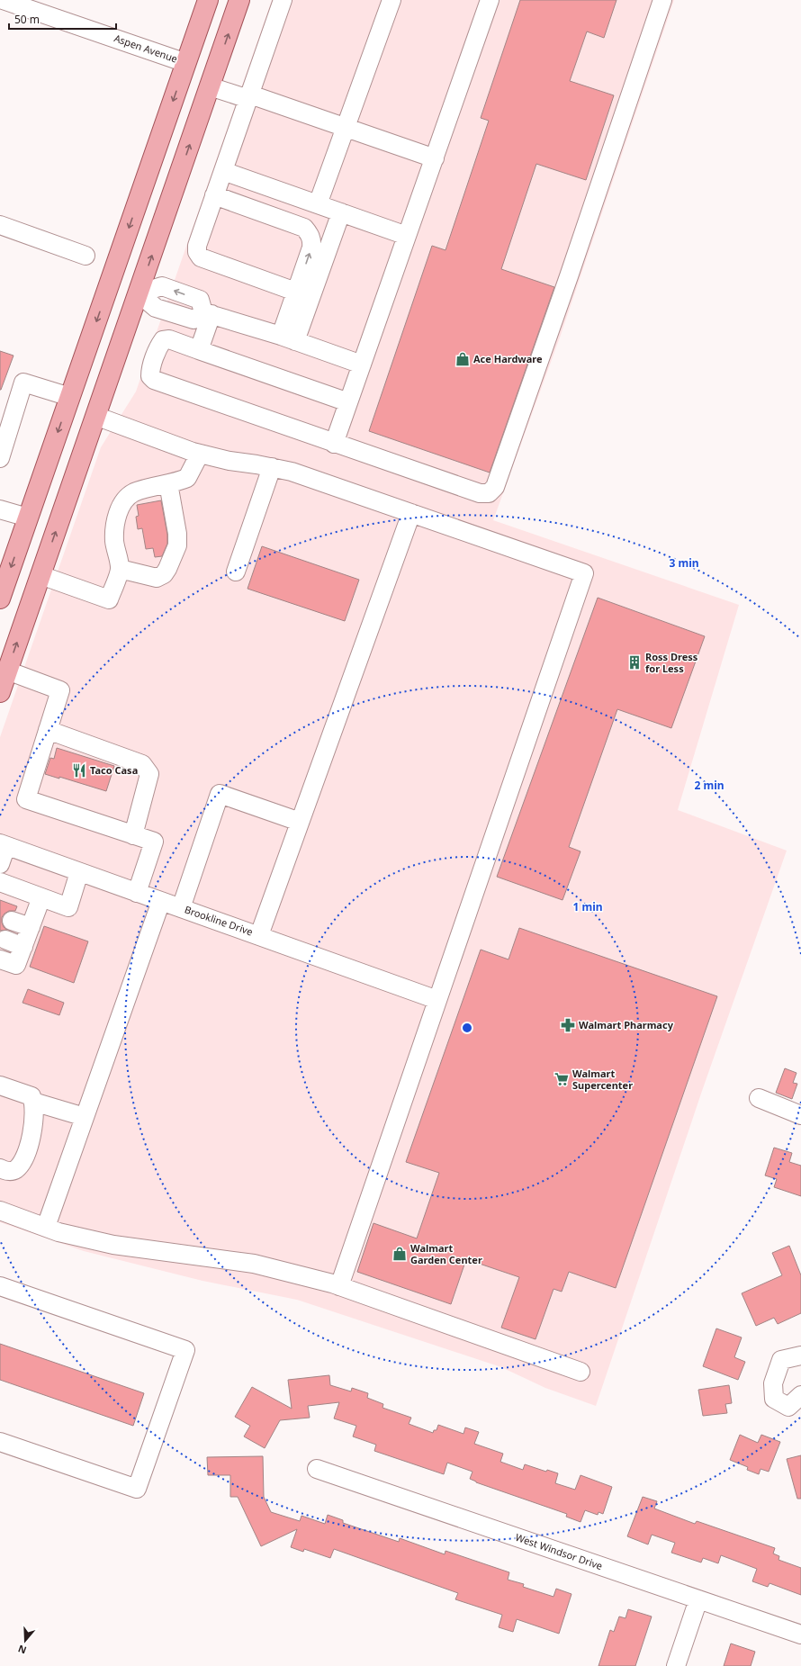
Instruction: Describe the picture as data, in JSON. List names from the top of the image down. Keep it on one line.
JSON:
{"streets":{"street":["Aspen Avenue","Brookline Drive","West Windsor Drive"]},"places":{"shop":["Ace Hardware","Walmart Garden Center"],"building":["Ross Dress for Less"],"restaurant":["Taco Casa"],"pharmacy":["Walmart Pharmacy"],"supermarket":["Walmart Supercenter"]},"scale_bar":"50 m","north":"bottom","rings":["3 min","2 min","1 min"]}
